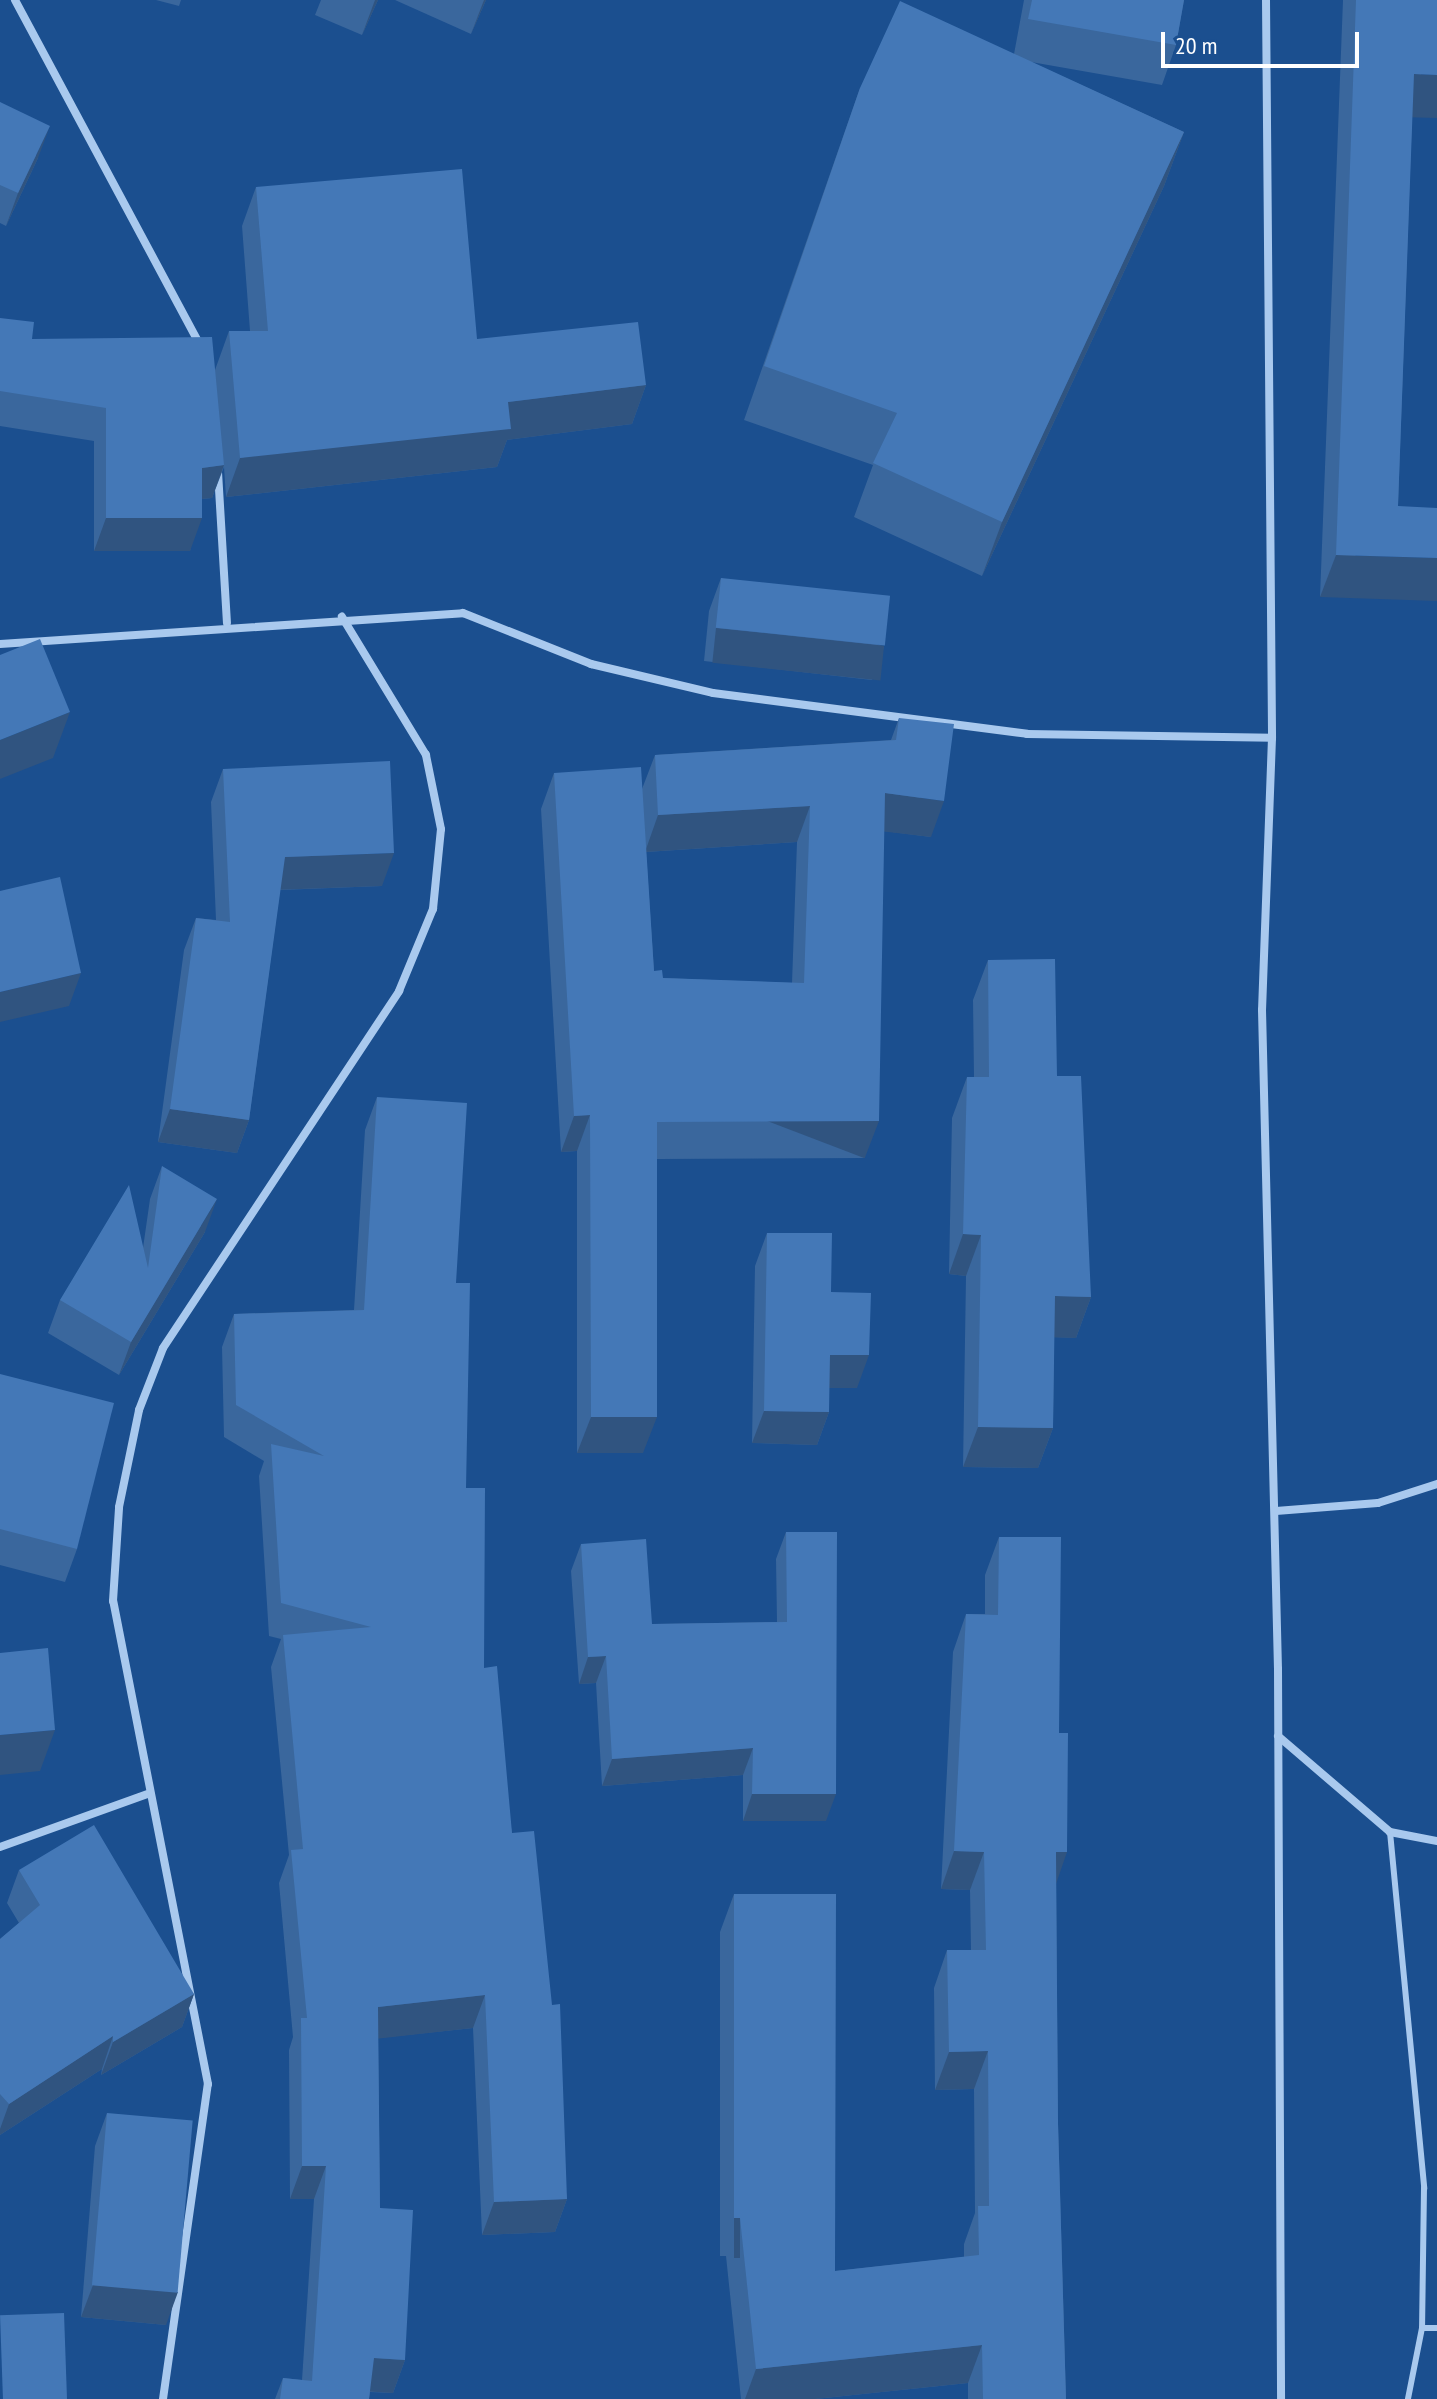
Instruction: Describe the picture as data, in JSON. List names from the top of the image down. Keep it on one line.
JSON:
{"scale_bar":"20 m"}
